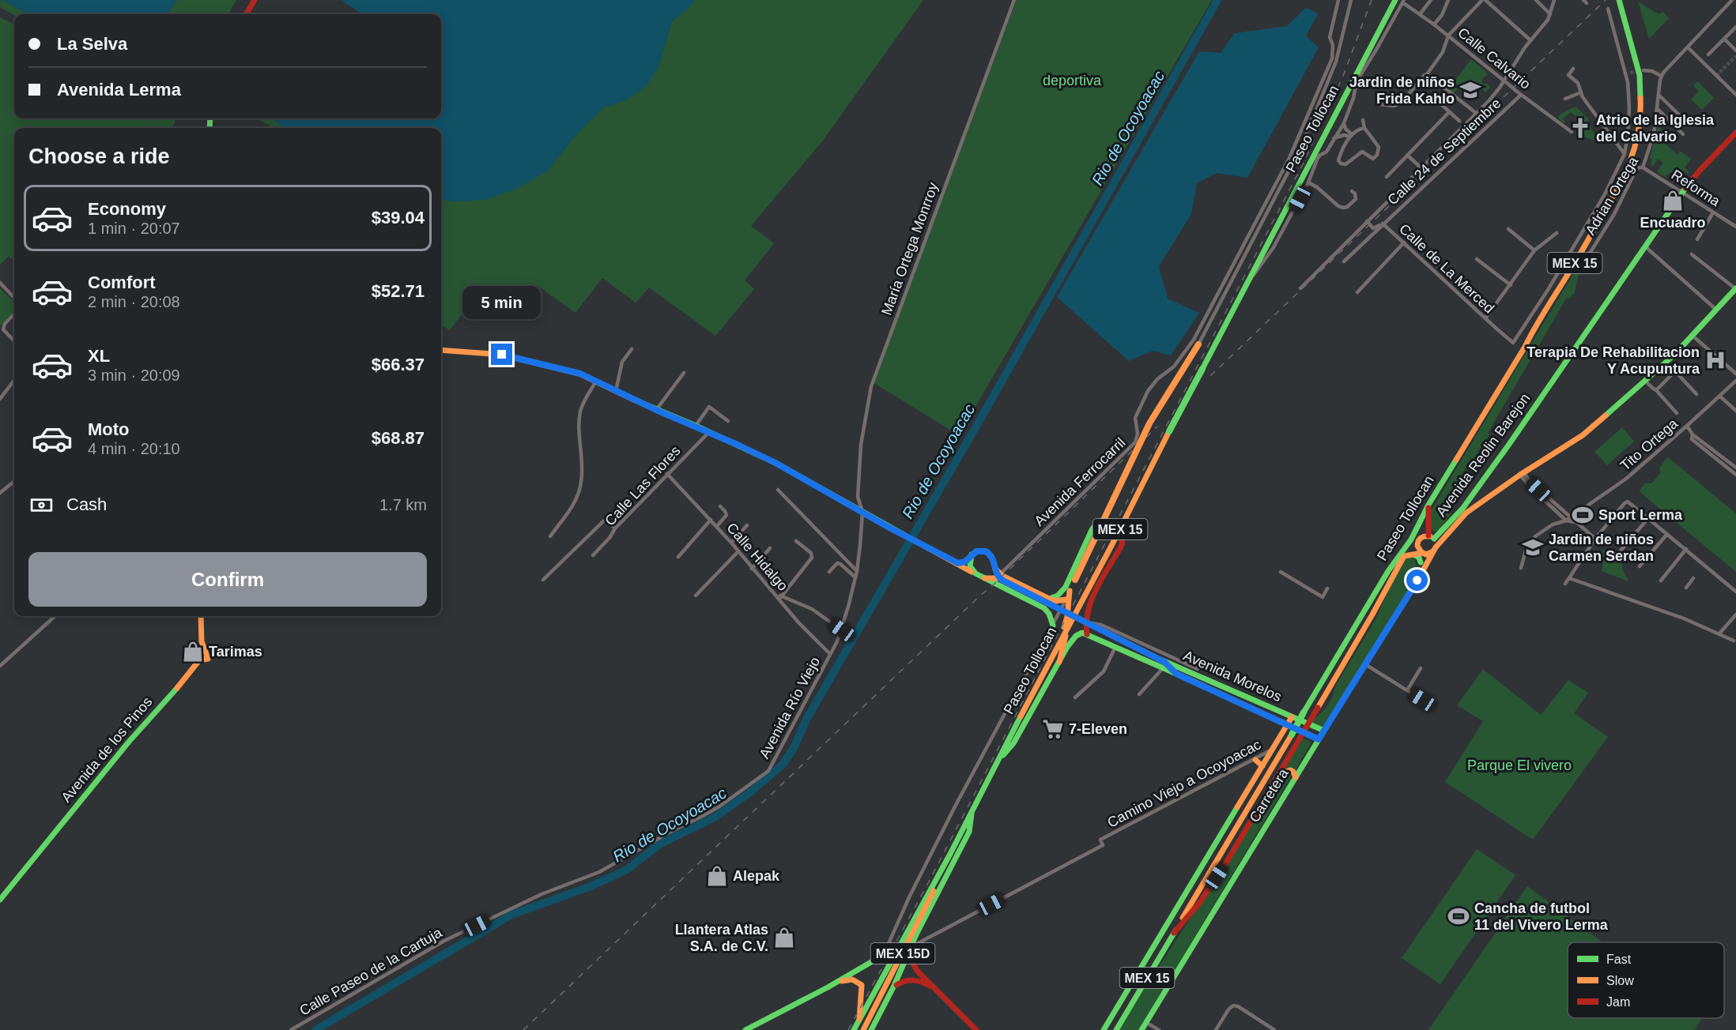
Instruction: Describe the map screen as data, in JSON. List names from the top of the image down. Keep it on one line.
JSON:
{"streets":{"main road":["Paseo Tollocan","MEX 15","Avenida Reolin Barejon","Avenida Morelos","Avenida de los Pinos","Carretera","MEX 15D"],"street":["Calle Calvario","Calle 24 de Septiembre","Reforma","Adrian Ortega","María Ortega Monrroy","Calle de La Merced","Tito Ortega","Avenida Ferrocarril","Calle Las Flores","Calle Hidalgo","Avenida Río Viejo","Camino Viejo a Ocoyoacac","Calle Paseo de la Cartuja"]},"crossings":[["Calle Calvario","Calle 24 de Septiembre"],["Paseo Tollocan","Adrian Ortega"],["Paseo Tollocan","MEX 15"],["Paseo Tollocan","MEX 15D"],["Calle 24 de Septiembre","Calle de La Merced"],["Reforma","Adrian Ortega"],["Reforma","Avenida Reolin Barejon"],["María Ortega Monrroy","Avenida Río Viejo"],["MEX 15","MEX 15D"],["Avenida Reolin Barejon","Carretera"],["Avenida Ferrocarril","Avenida Morelos"],["Calle Las Flores","Calle Hidalgo"],["Calle Hidalgo","Avenida Río Viejo"],["Avenida Morelos","Carretera"],["Avenida Río Viejo","Calle Paseo de la Cartuja"]],"water":["Rio de Ocoyoacac"],"parks":["deportiva","Parque El vivero"],"places":{"school or university":["Jardin de niños Frida Kahlo","Jardin de niños Carmen Serdan"],"church":["Atrio de la Iglesia del Calvario"],"shop":["Encuadro","Tarimas","Alepak","Llantera Atlas S.A. de C.V."],"hospital":["Terapia De Rehabilitacion Y Acupuntura"],"sports":["Sport Lerma","Cancha de futbol 11 del Vivero Lerma"],"supermarket":["7-Eleven"]},"legend":["Fast","Slow","Jam"],"page":{"banner":["La Selva","Avenida Lerma"],"heading":"Choose a ride","list":[{"name":"Economy","note":"1 min · 20:07","value":"$39.04"},{"name":"Comfort","note":"2 min · 20:08","value":"$52.71"},{"name":"XL","note":"3 min · 20:09","value":"$66.37"},{"name":"Moto","note":"4 min · 20:10","value":"$68.87"}],"bubble":"5 min","pay":["Cash","1.7 km"],"buttons":"Confirm"}}
